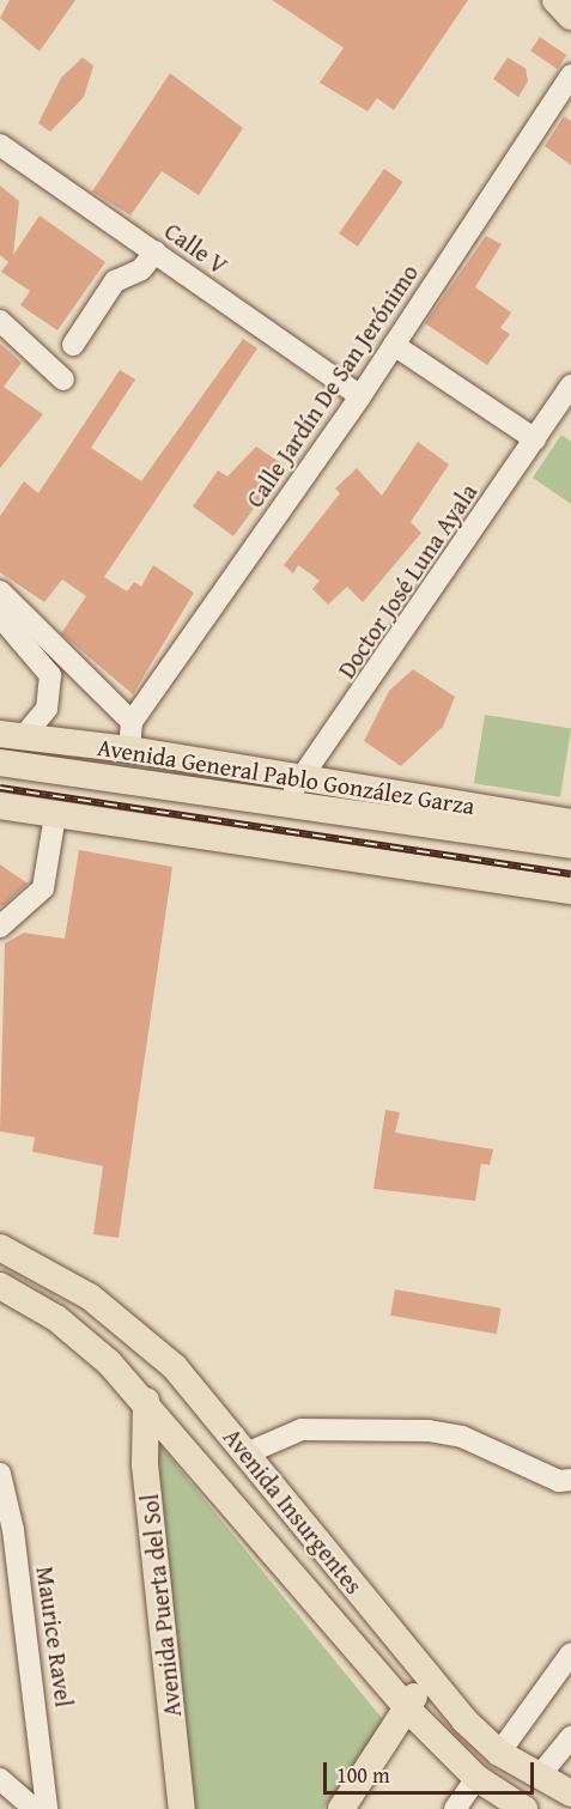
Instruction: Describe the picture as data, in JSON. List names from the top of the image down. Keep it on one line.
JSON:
{"streets":{"main road":["Avenida General Pablo González Garza","Avenida Insurgentes","Avenida Puerta del Sol"],"street":["Calle V","Calle Jardín De San Jerónimo","Doctor José Luna Ayala","Maurice Ravel"]},"crossings":[["Calle V","Calle Jardín De San Jerónimo"],["Calle Jardín De San Jerónimo","Avenida General Pablo González Garza"],["Doctor José Luna Ayala","Avenida General Pablo González Garza"],["Avenida Insurgentes","Avenida Puerta del Sol"]],"scale_bar":"100 m"}
